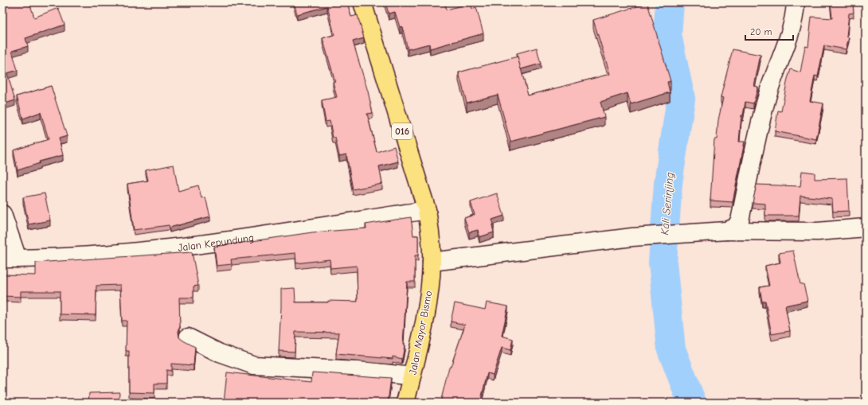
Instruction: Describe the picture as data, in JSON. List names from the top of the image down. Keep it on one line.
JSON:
{"streets":{"main road":["016","Jalan Mayor Bismo"],"street":["Jalan Kepundung"]},"crossings":[["016","Jalan Kepundung"],["016","Jalan Mayor Bismo"]],"water":["Kali Serinjing"],"scale_bar":"20 m"}
